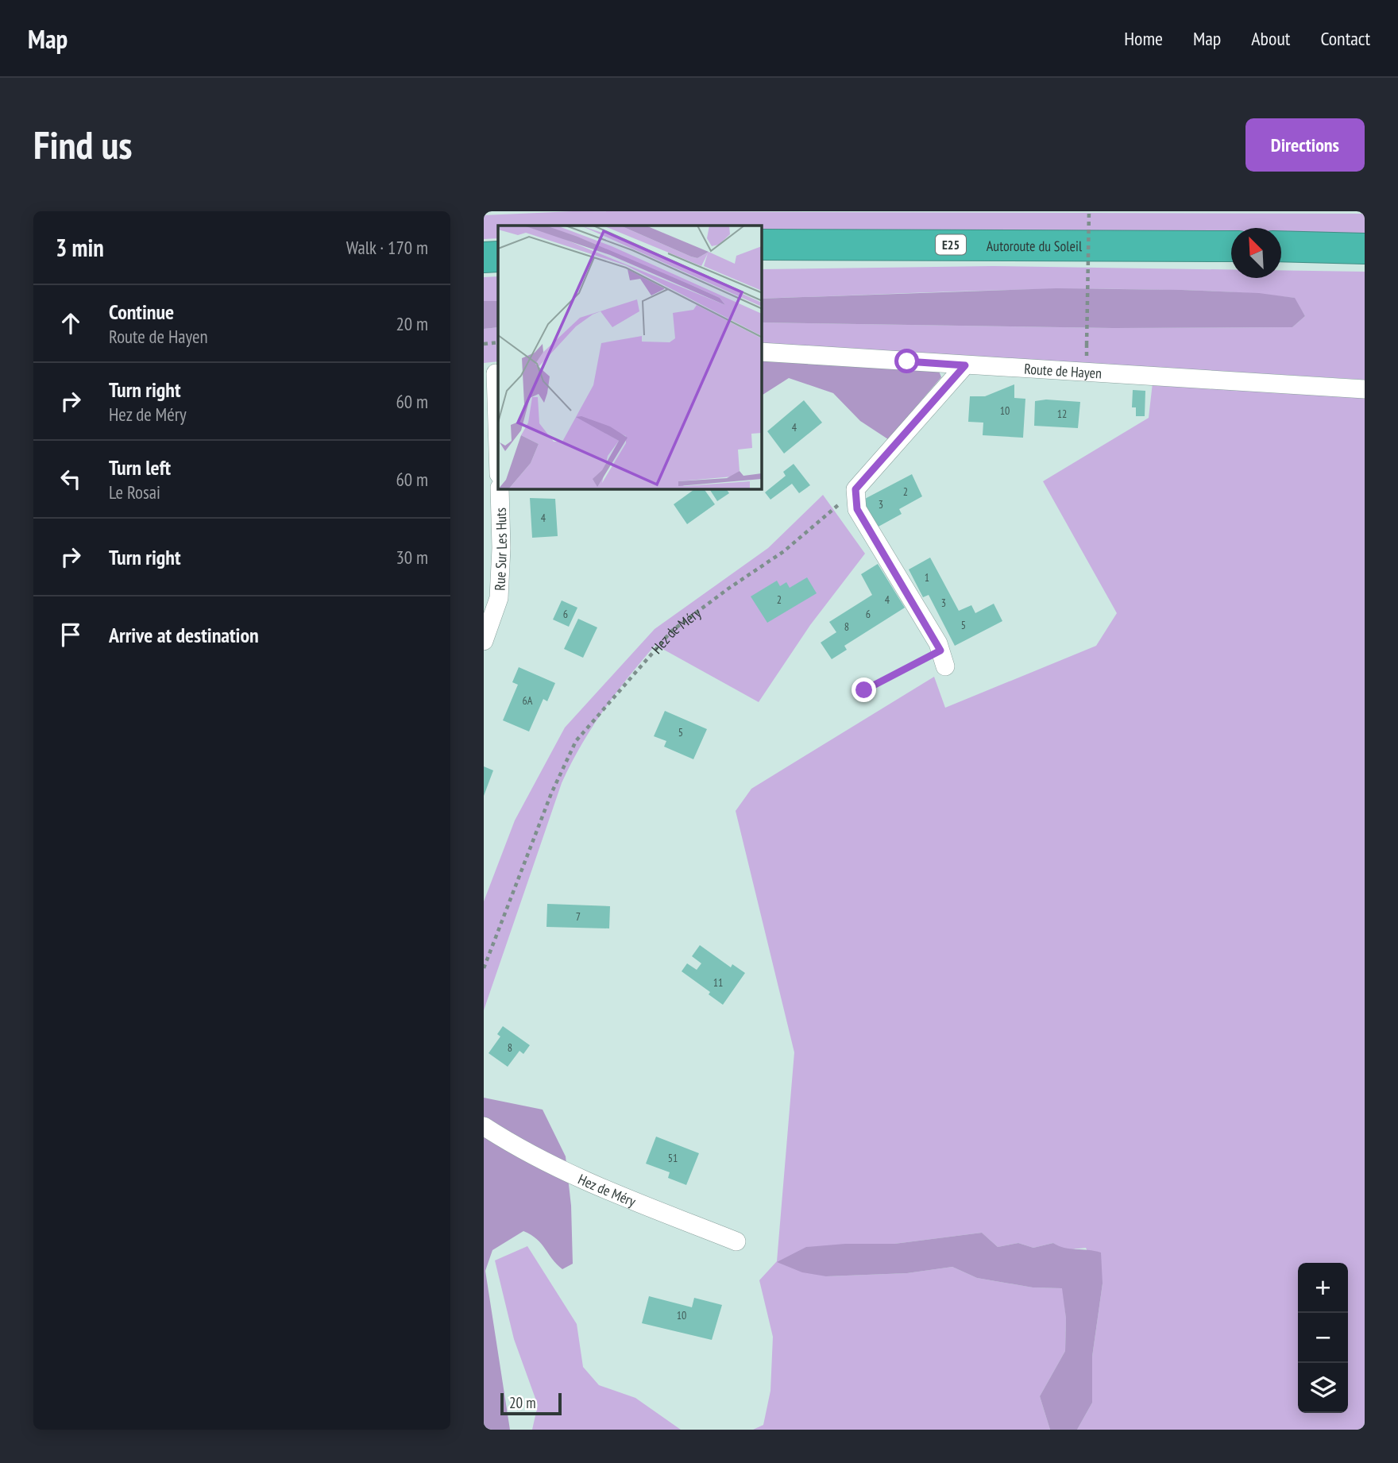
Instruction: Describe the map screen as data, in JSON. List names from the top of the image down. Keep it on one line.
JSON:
{"streets":{"highway":["E25","Autoroute du Soleil"],"street":["Route de Hayen","Rue Sur Les Huts","Hez de Méry"]},"house_numbers":["10","12","4","2","3","4","1","2","4","3","6","6","5","8","6A","5","7","11","8","51","10"],"scale_bar":"20 m","north":"top left","page":{"header":"Map","nav":["Home","Map","About","Contact"],"buttons":"Directions","title":"Find us","heading":["3 min","Walk · 170 m"],"list":[["Continue","Route de Hayen","20 m"],["Turn right","Hez de Méry","60 m"],["Turn left","Le Rosai","60 m"],["Turn right","30 m"],"Arrive at destination"],"map_buttons":["+","−"],"scale":"20 m"}}
